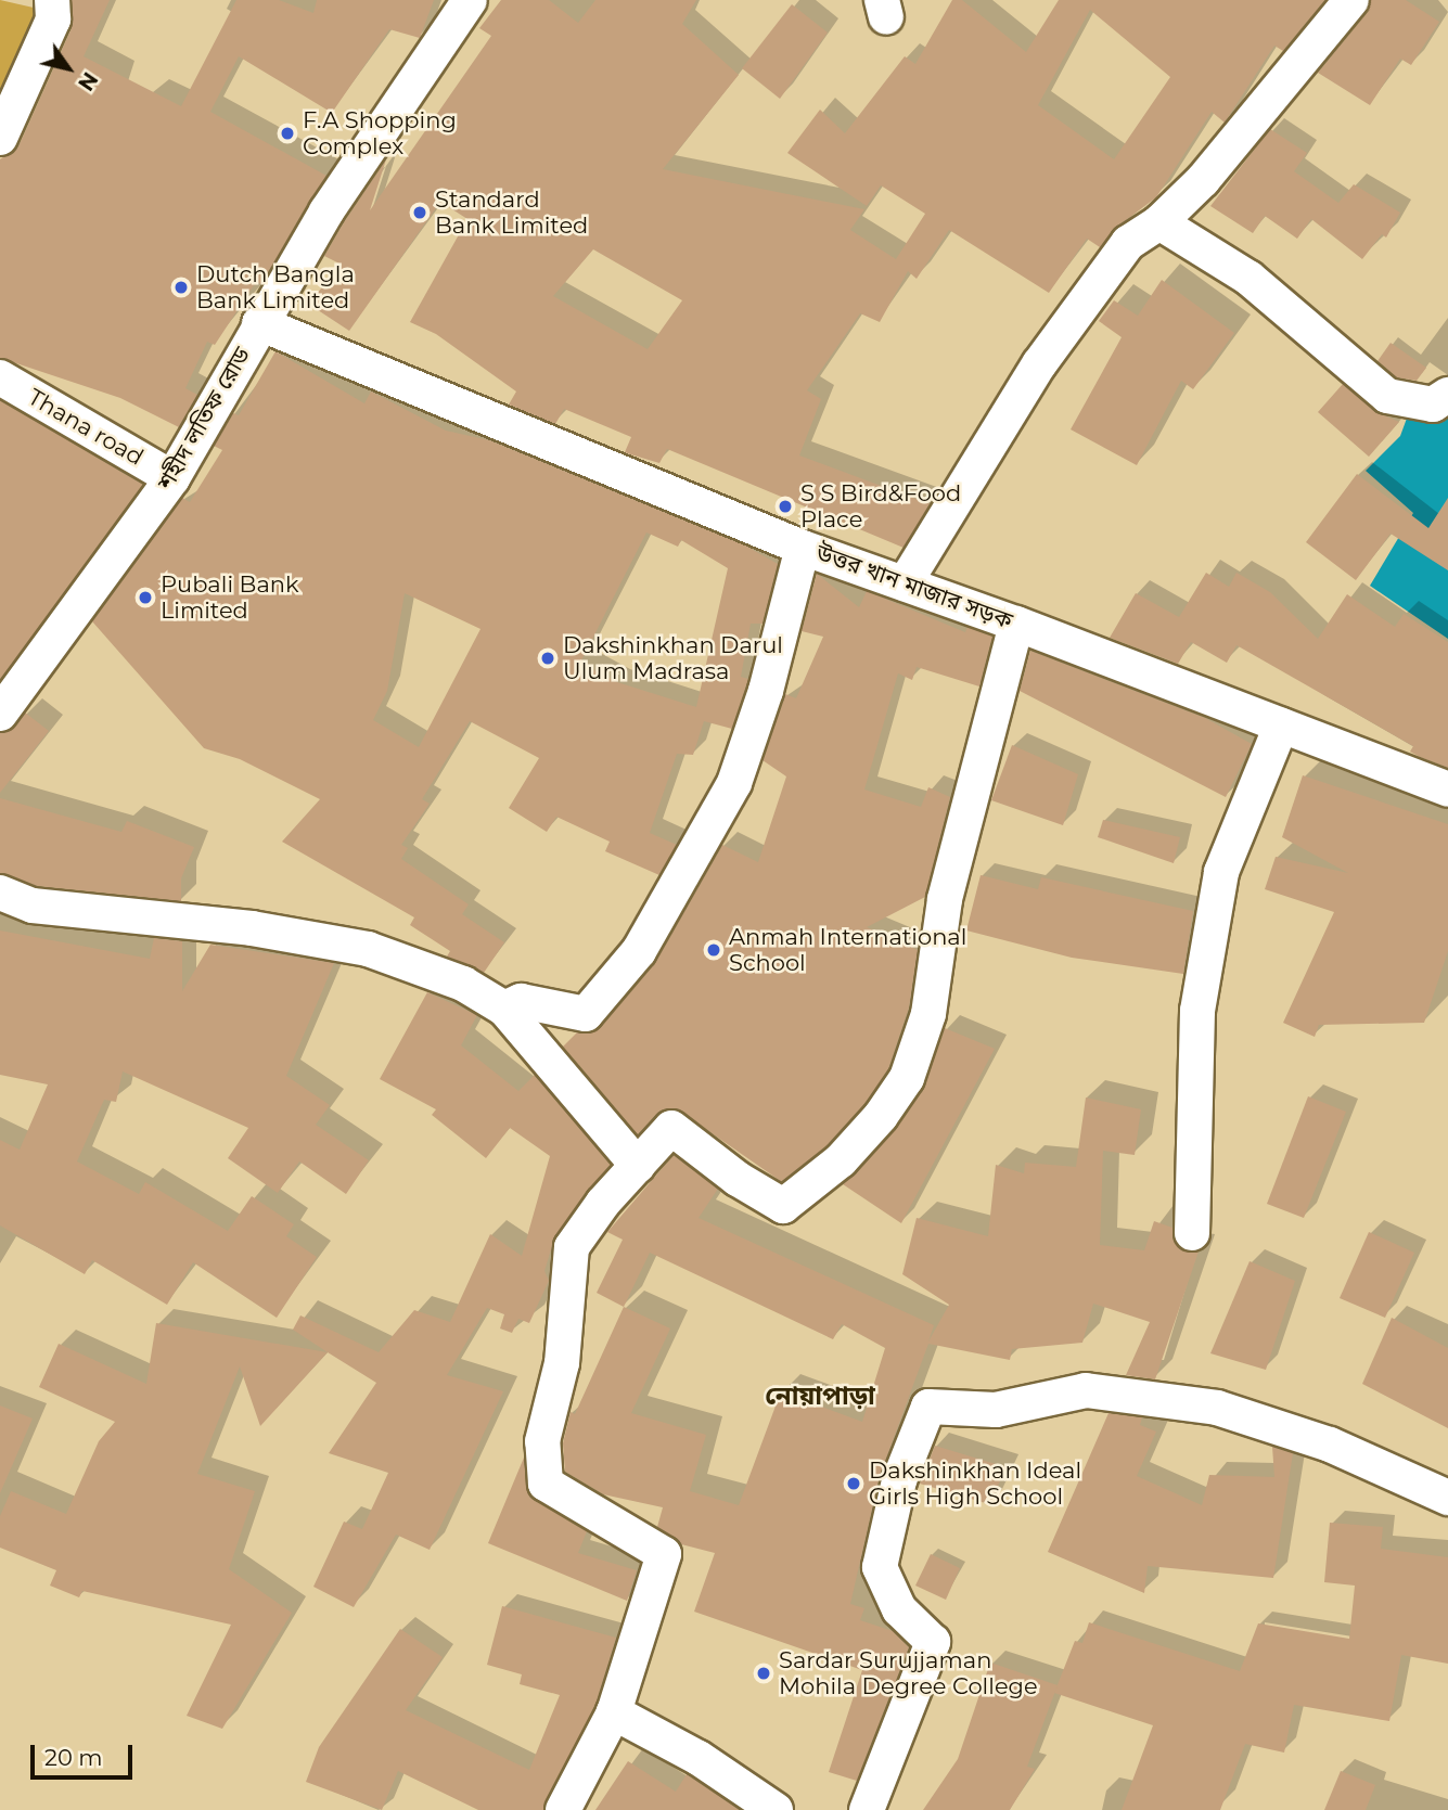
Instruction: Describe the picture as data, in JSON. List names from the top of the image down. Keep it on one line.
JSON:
{"streets":{"street":["শহীদ লতিফ রোড","Thana road","উত্তর খান মাজার সড়ক"]},"crossings":[["শহীদ লতিফ রোড","Thana road"],["শহীদ লতিফ রোড","উত্তর খান মাজার সড়ক"]],"districts":["নোয়াপাড়া"],"places":["F.A Shopping Complex","Standard Bank Limited","Dutch Bangla Bank Limited","S S Bird&Food Place","Pubali Bank Limited","Dakshinkhan Darul Ulum Madrasa","Anmah International School","Dakshinkhan Ideal Girls High School","Sardar Surujjaman Mohila Degree College"],"scale_bar":"20 m","north":"bottom right"}
